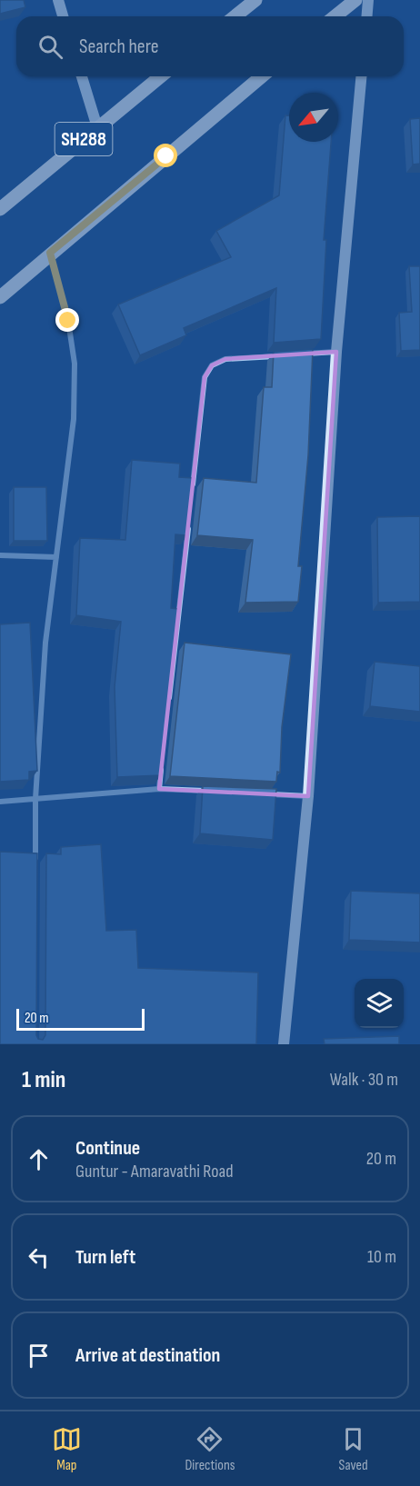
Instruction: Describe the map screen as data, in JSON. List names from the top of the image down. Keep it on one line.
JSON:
{"streets":{"main road":["SH288"]},"scale_bar":"20 m","north":"bottom left","page":{"search":"Search here","scale":"20 m","heading":["1 min","Walk · 30 m"],"list":[["Continue","Guntur - Amaravathi Road","20 m"],["Turn left","10 m"],"Arrive at destination"],"nav":["Map","Directions","Saved"]}}
